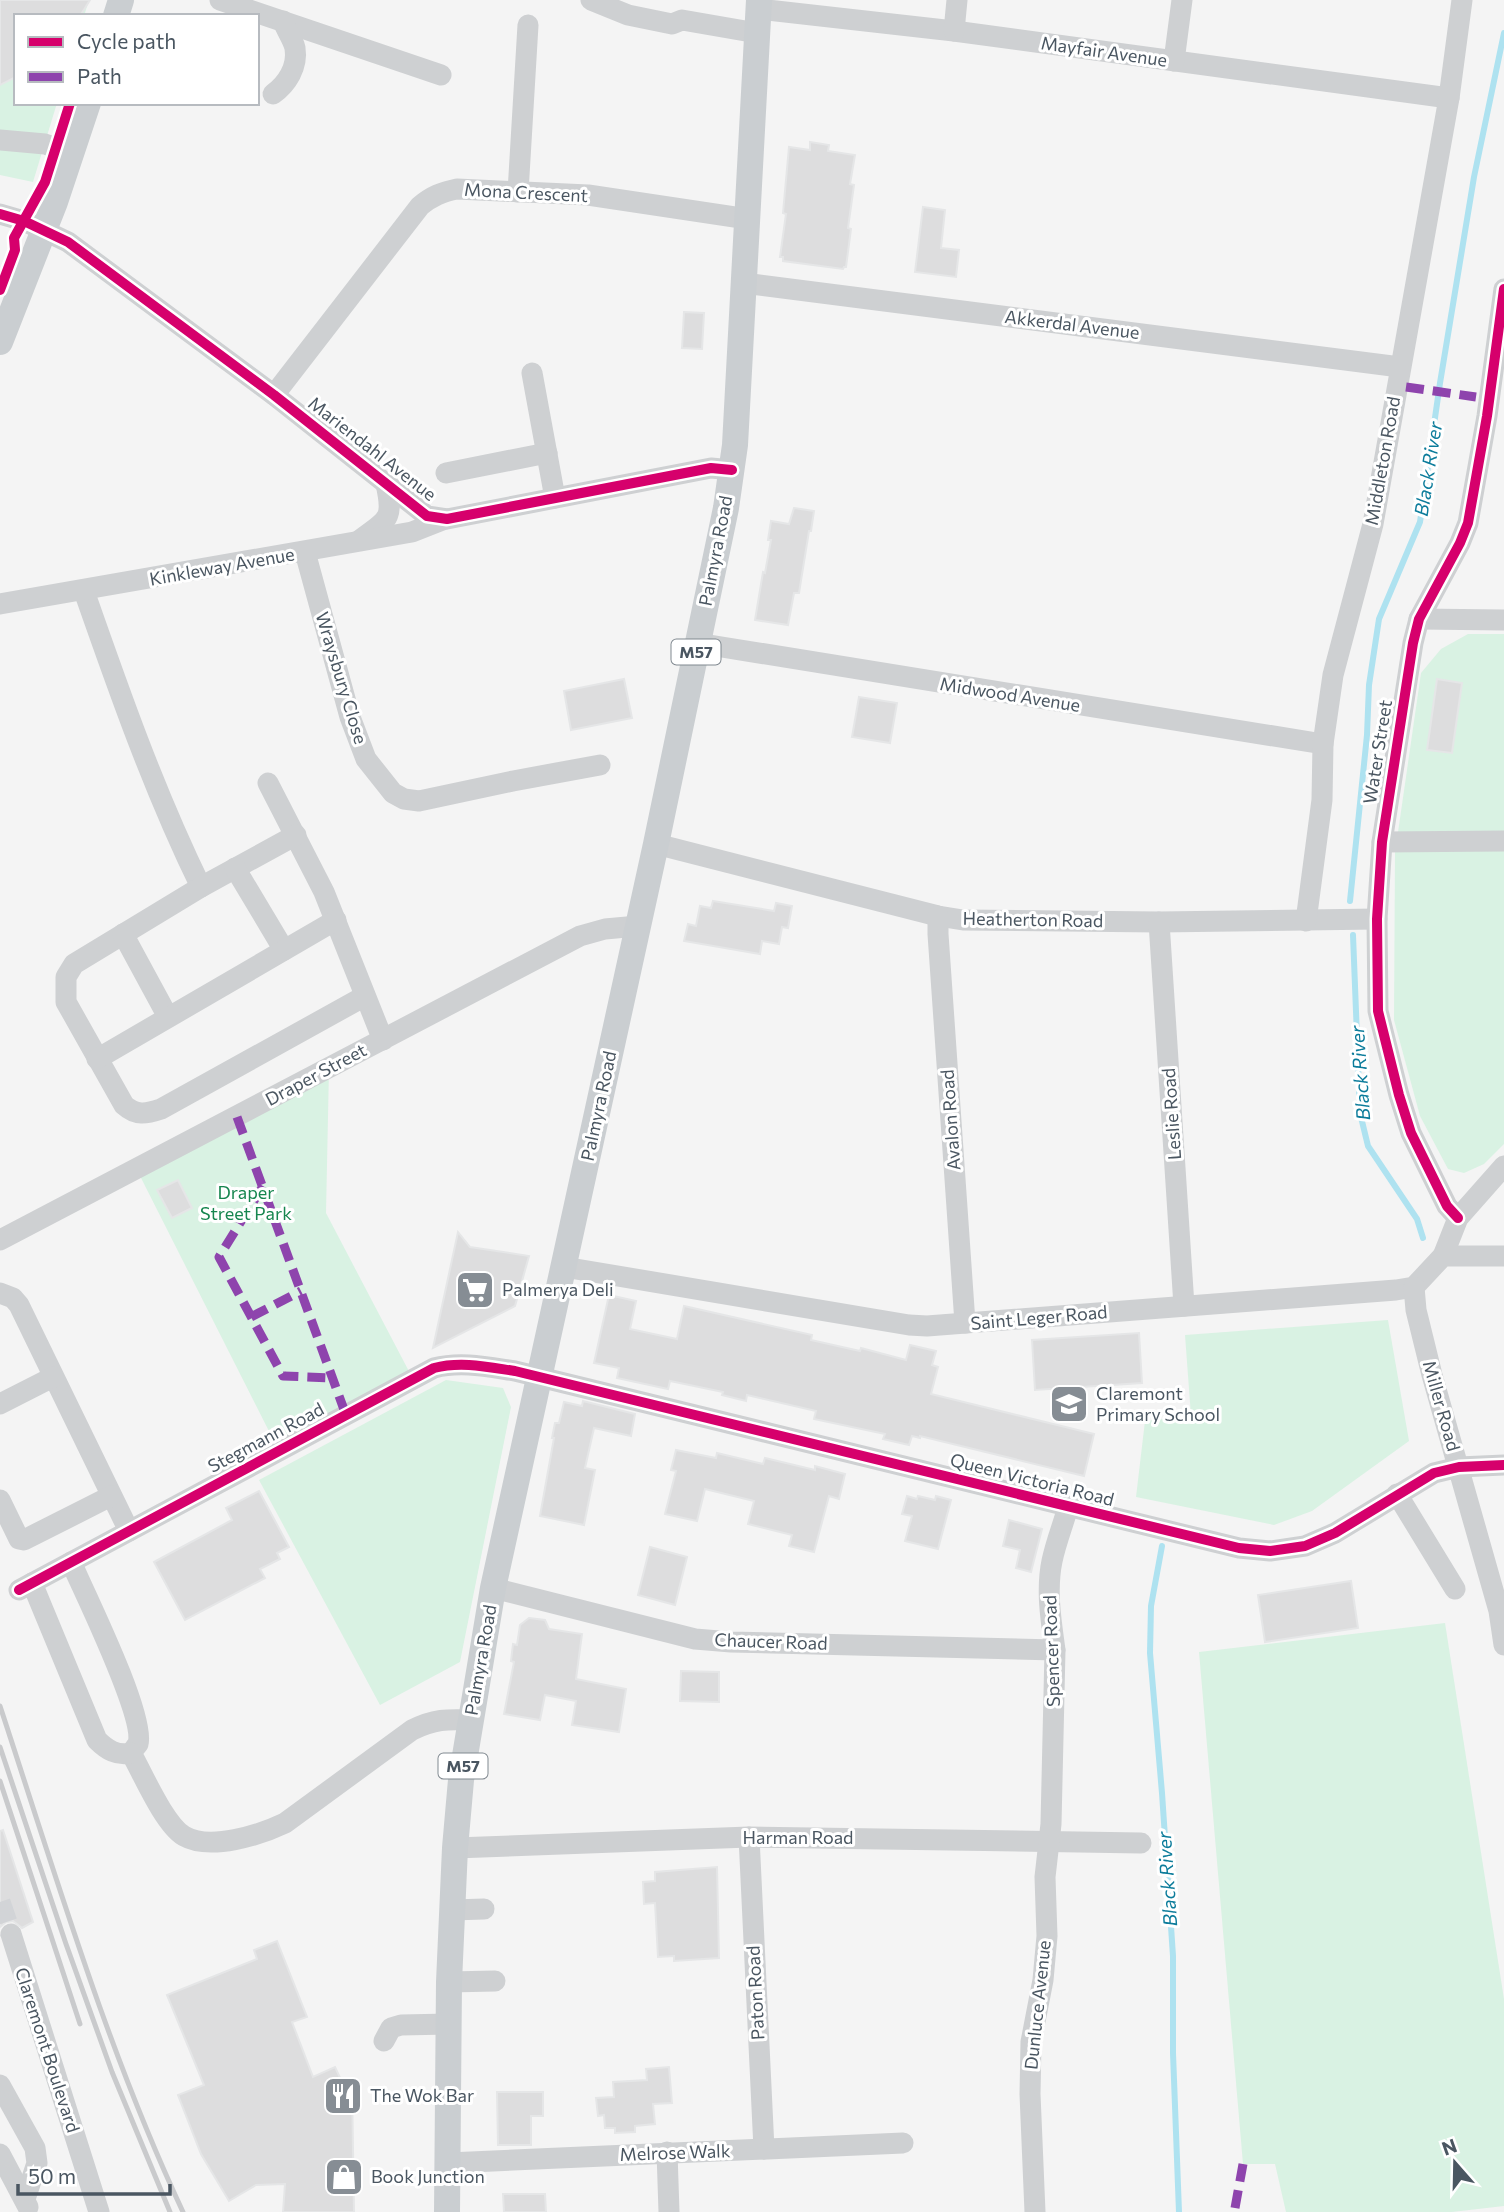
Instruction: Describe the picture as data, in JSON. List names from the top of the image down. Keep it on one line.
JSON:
{"streets":{"main road":["Palmyra Road","M57"],"street":["Mayfair Avenue","Mona Crescent","Akkerdal Avenue","Mariendahl Avenue","Middleton Road","Kinkleway Avenue","Wraysbury Close","Midwood Avenue","Water Street","Heatherton Road","Draper Street","Leslie Road","Avalon Road","Saint Leger Road","Miller Road","Stegmann Road","Queen Victoria Road","Chaucer Road","Spencer Road","Harman Road","Paton Road","Dunluce Avenue","Claremont Boulevard","Melrose Walk"]},"crossings":[["Mayfair Avenue","Middleton Road"],["Mayfair Avenue","Palmyra Road"],["Mona Crescent","Mariendahl Avenue"],["Mona Crescent","Palmyra Road"],["Akkerdal Avenue","Middleton Road"],["Akkerdal Avenue","Palmyra Road"],["Mariendahl Avenue","Palmyra Road"],["Mariendahl Avenue","Kinkleway Avenue"],["Middleton Road","Midwood Avenue"],["Middleton Road","Heatherton Road"],["Palmyra Road","Midwood Avenue"],["Palmyra Road","Heatherton Road"],["Palmyra Road","Draper Street"],["Palmyra Road","Saint Leger Road"],["Palmyra Road","Stegmann Road"],["Palmyra Road","Queen Victoria Road"],["Palmyra Road","Chaucer Road"],["Palmyra Road","Harman Road"],["Palmyra Road","Melrose Walk"],["Kinkleway Avenue","Wraysbury Close"],["Water Street","Heatherton Road"],["Heatherton Road","Leslie Road"],["Heatherton Road","Avalon Road"],["Leslie Road","Saint Leger Road"],["Avalon Road","Saint Leger Road"],["Saint Leger Road","Miller Road"],["Miller Road","Queen Victoria Road"],["Stegmann Road","Queen Victoria Road"],["Queen Victoria Road","Spencer Road"],["Chaucer Road","Spencer Road"],["Spencer Road","Harman Road"],["Spencer Road","Dunluce Avenue"],["Harman Road","Paton Road"],["Harman Road","Dunluce Avenue"],["Paton Road","Melrose Walk"]],"water":["Black River"],"parks":["Draper Street Park"],"places":{"supermarket":["Palmerya Deli"],"school or university":["Claremont Primary School"],"restaurant":["The Wok Bar"],"shop":["Book Junction"]},"legend":["Cycle path","Path"],"scale_bar":"50 m","north":"top"}
